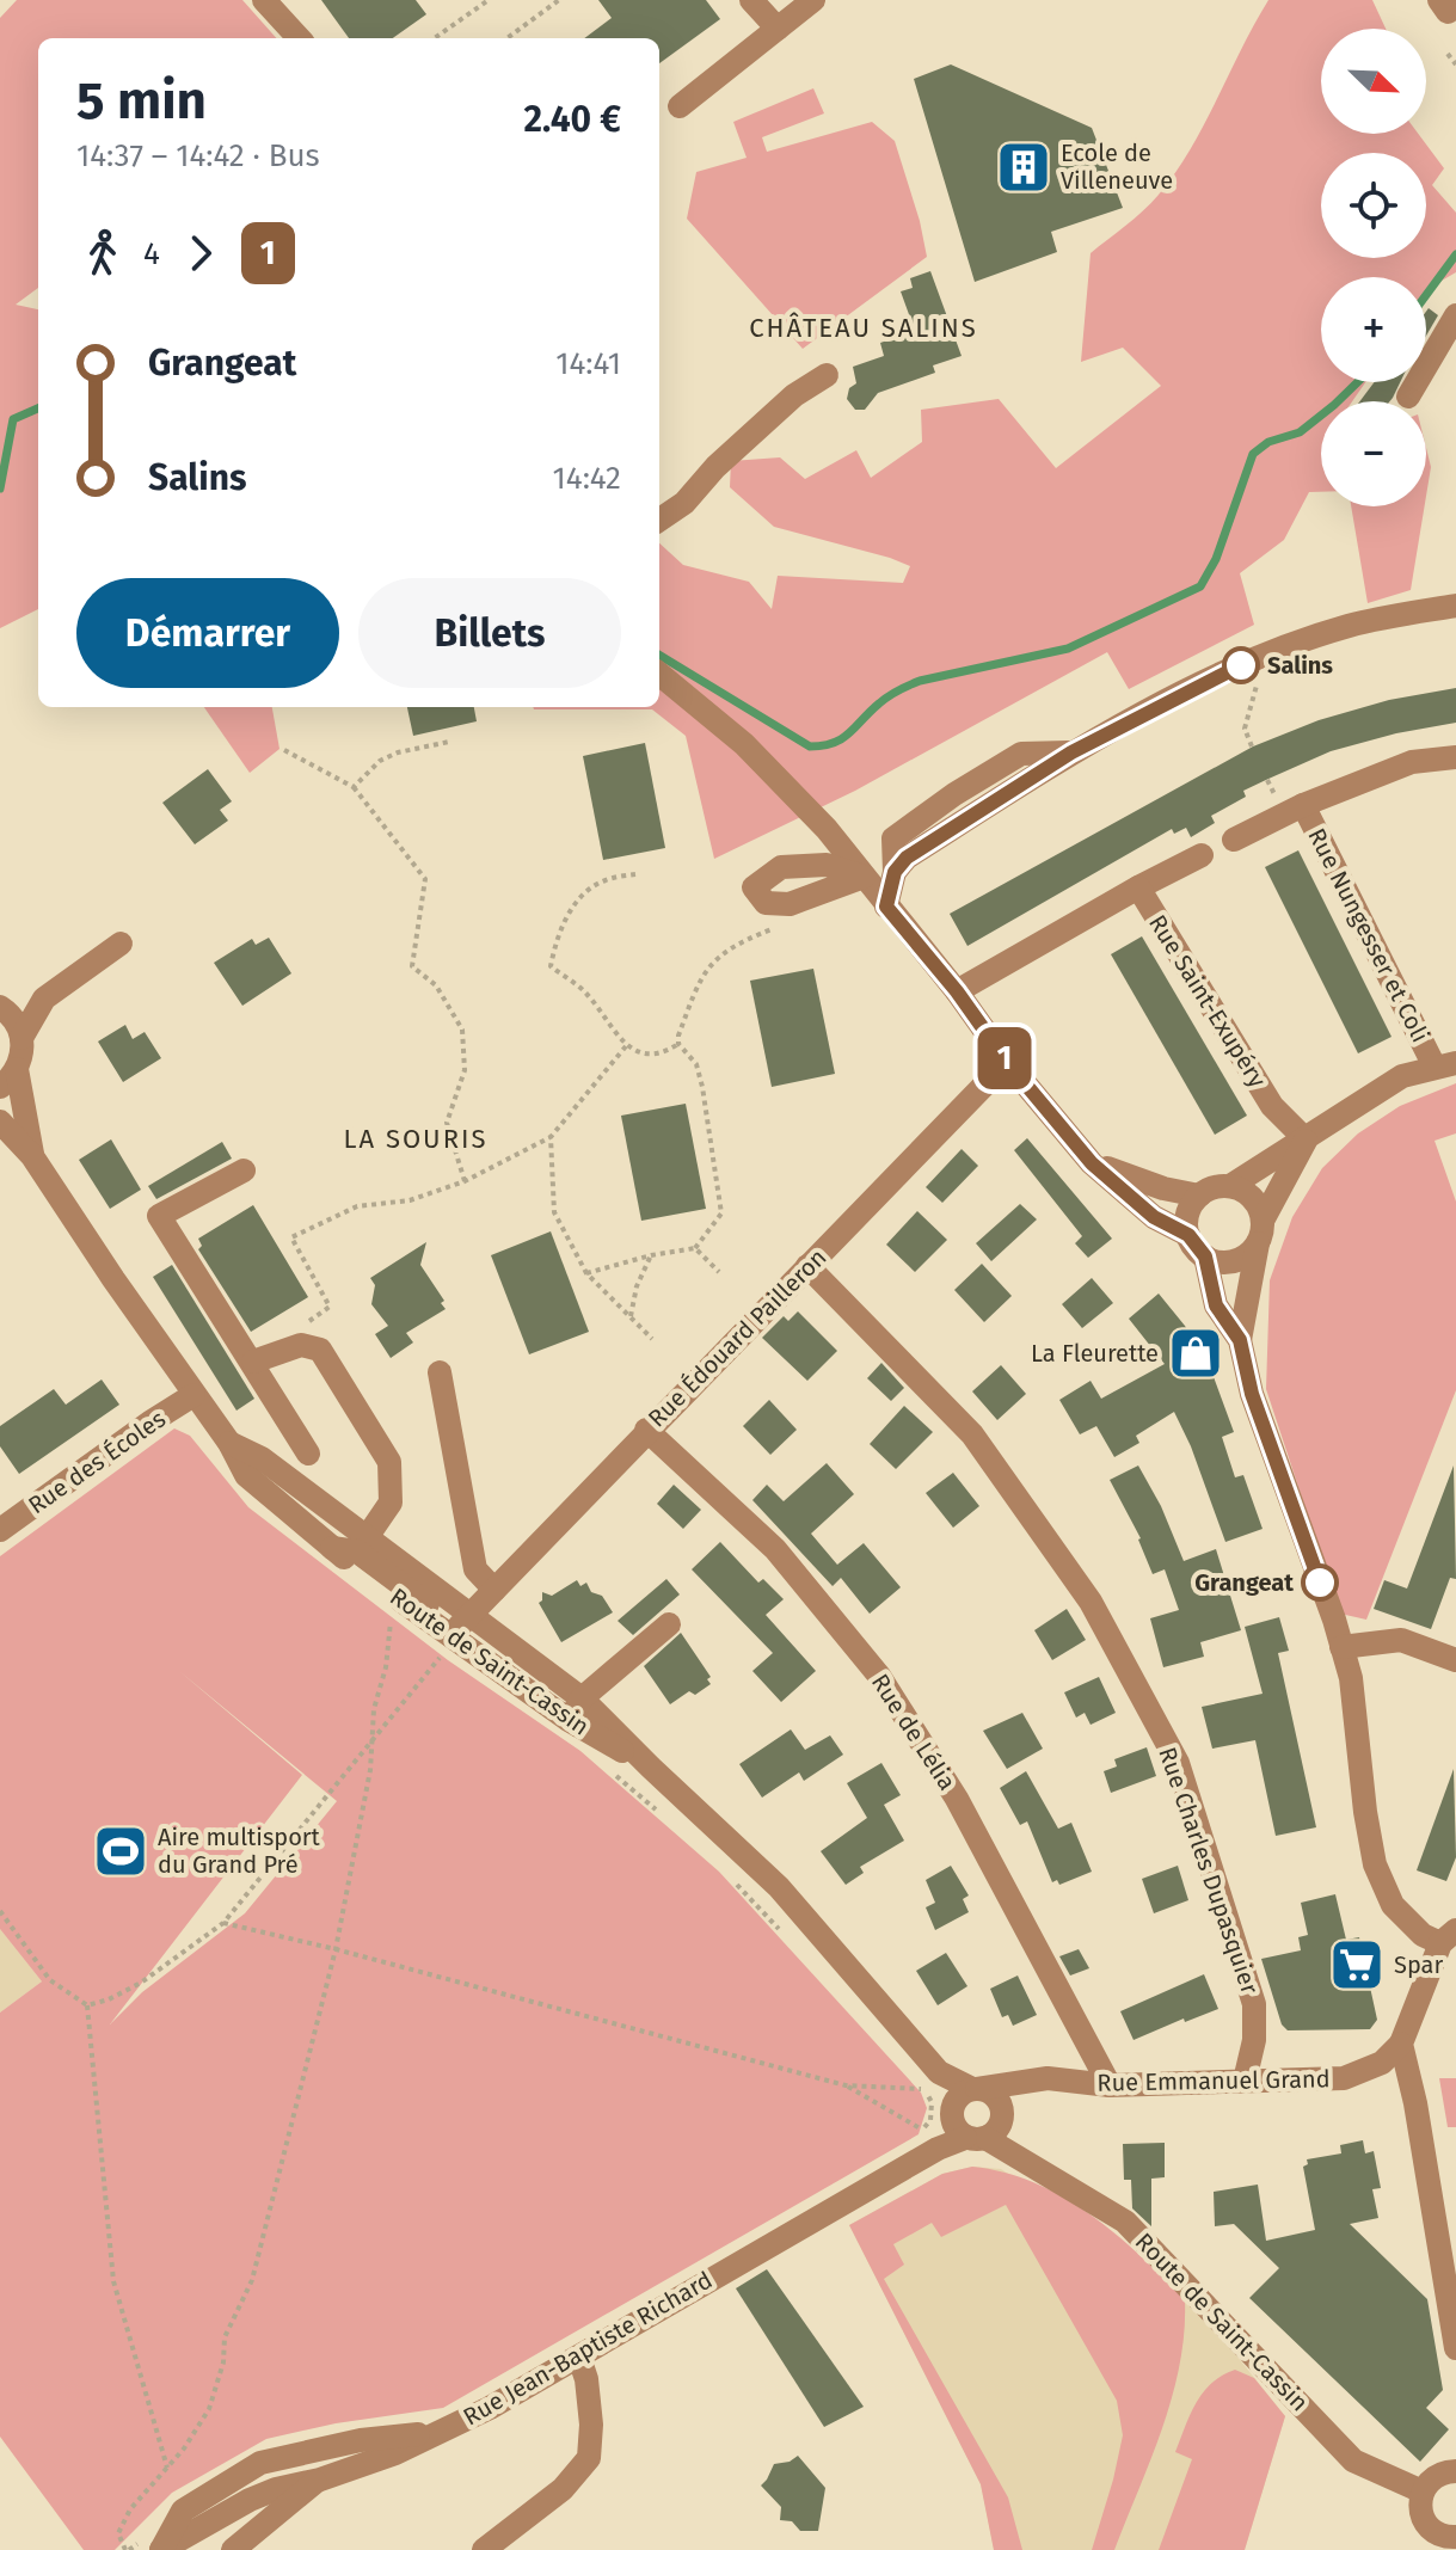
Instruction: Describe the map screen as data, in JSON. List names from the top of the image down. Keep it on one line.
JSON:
{"streets":{"street":["Rue Nungesser et Coli","Rue Saint-Exupéry","Rue Édouard Pailleron","Rue des Écoles","Route de Saint-Cassin","Rue de Lélia","Rue Charles Dupasquier","Rue Emmanuel Grand","Rue Jean-Baptiste Richard"]},"crossings":[["Rue Édouard Pailleron","Route de Saint-Cassin"],["Rue Édouard Pailleron","Rue de Lélia"],["Rue Édouard Pailleron","Rue Charles Dupasquier"],["Rue des Écoles","Route de Saint-Cassin"],["Route de Saint-Cassin","Rue Emmanuel Grand"],["Route de Saint-Cassin","Rue Jean-Baptiste Richard"],["Rue de Lélia","Rue Emmanuel Grand"],["Rue Charles Dupasquier","Rue Emmanuel Grand"],["Rue Emmanuel Grand","Rue Jean-Baptiste Richard"]],"districts":["CHÂTEAU SALINS","LA SOURIS"],"places":{"building":["Ecole de Villeneuve"],"other":["Salins","Grangeat"],"shop":["La Fleurette"],"sports":["Aire multisport du Grand Pré"],"supermarket":["Spar"]},"lines":["bus line 1"],"north":"bottom right","page":{"on_map":"1","map_buttons":["+","−"],"heading":["5 min","14:37 – 14:42 · Bus","2.40 €"],"legs":["4","1"],"list":[{"name":"Grangeat","value":"14:41"},{"name":"Salins","value":"14:42"}],"buttons":["Démarrer","Billets"]}}
